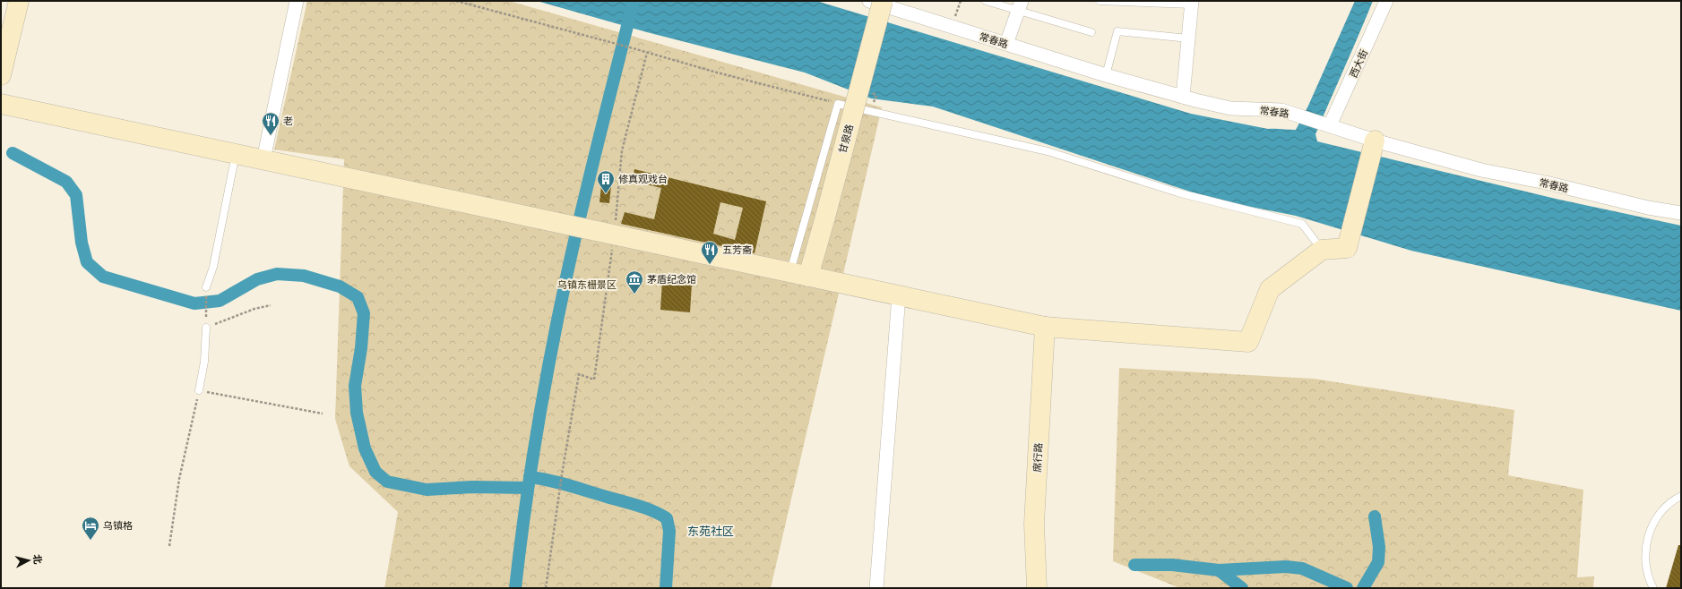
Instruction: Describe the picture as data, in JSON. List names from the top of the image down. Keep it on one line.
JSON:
{"streets":{"street":["常春路","西大街","甘泉路","席行路"]},"crossings":[["常春路","西大街"]],"districts":["东苑社区"],"parks":["乌镇东栅景区"],"places":{"restaurant":["老","五芳斋"],"building":["修真观戏台"],"museum":["茅盾纪念馆"],"hotel":["乌镇格"]},"north":"right"}
